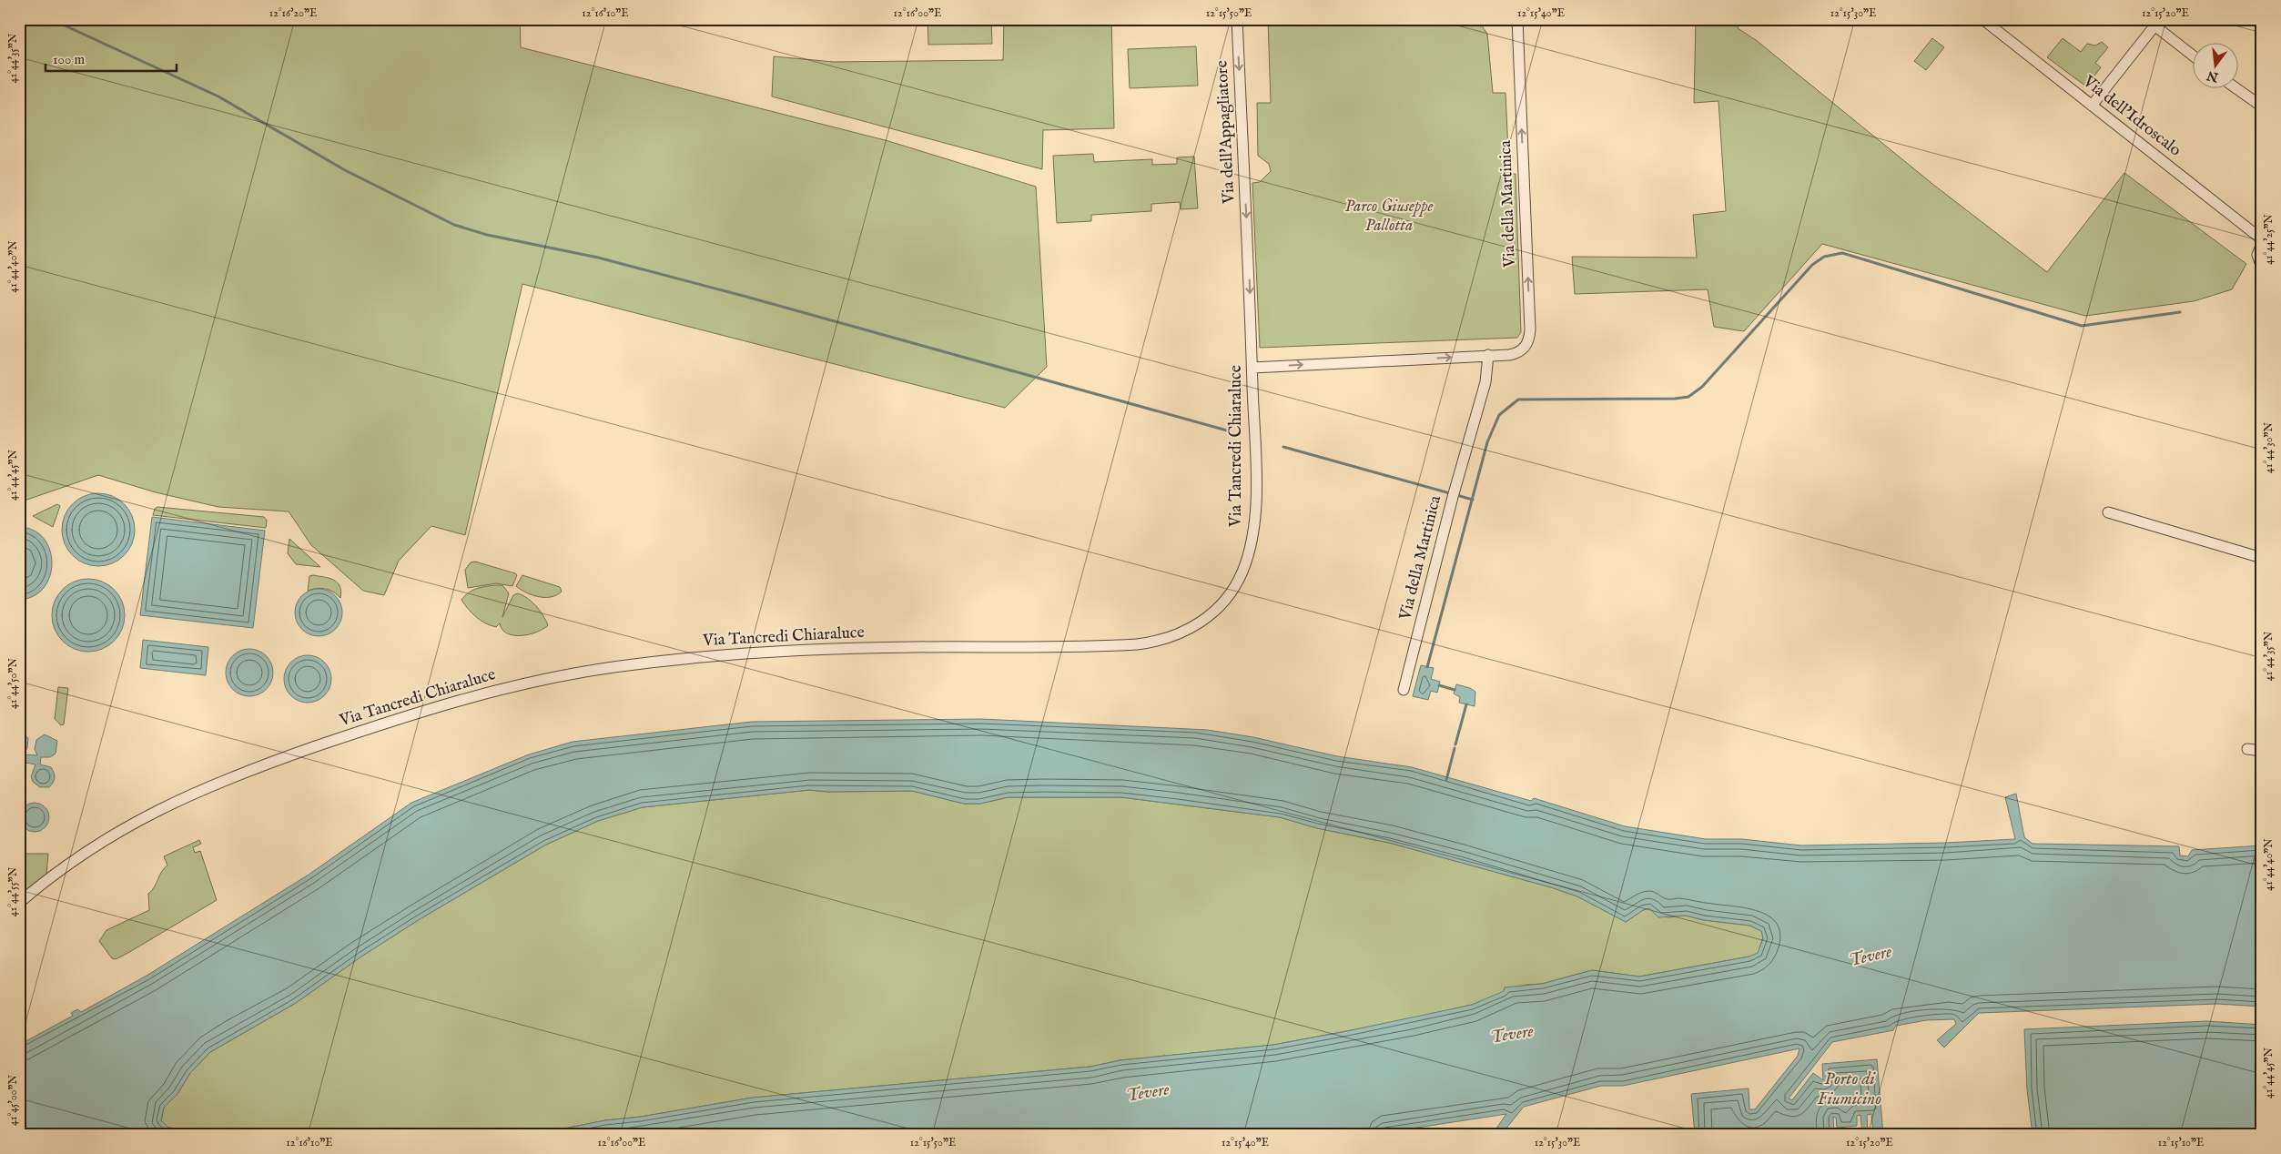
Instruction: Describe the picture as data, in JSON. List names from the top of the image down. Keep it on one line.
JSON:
{"streets":{"street":["Via dell'Idroscalo","Via dell'Appagliatore","Via della Martinica","Via Tancredi Chiaraluce"]},"crossings":[["Via dell'Appagliatore","Via Tancredi Chiaraluce"],["Via della Martinica","Via Tancredi Chiaraluce"]],"one_way":["Via dell'Appagliatore"],"water":["Tevere","Porto di Fiumicino"],"parks":["Parco Giuseppe Pallotta"],"scale_bar":"100 m","north":"bottom","coordinates":["12°16'20\"E","12°16'10\"E","12°16'00\"E","12°15'50\"E","12°15'40\"E","12°15'30\"E","12°15'20\"E","41°44'35\"N","41°44'25\"N","41°44'40\"N","41°44'30\"N","41°44'45\"N","41°44'50\"N","41°44'55\"N","41°45'00\"N","12°15'10\"E"]}
